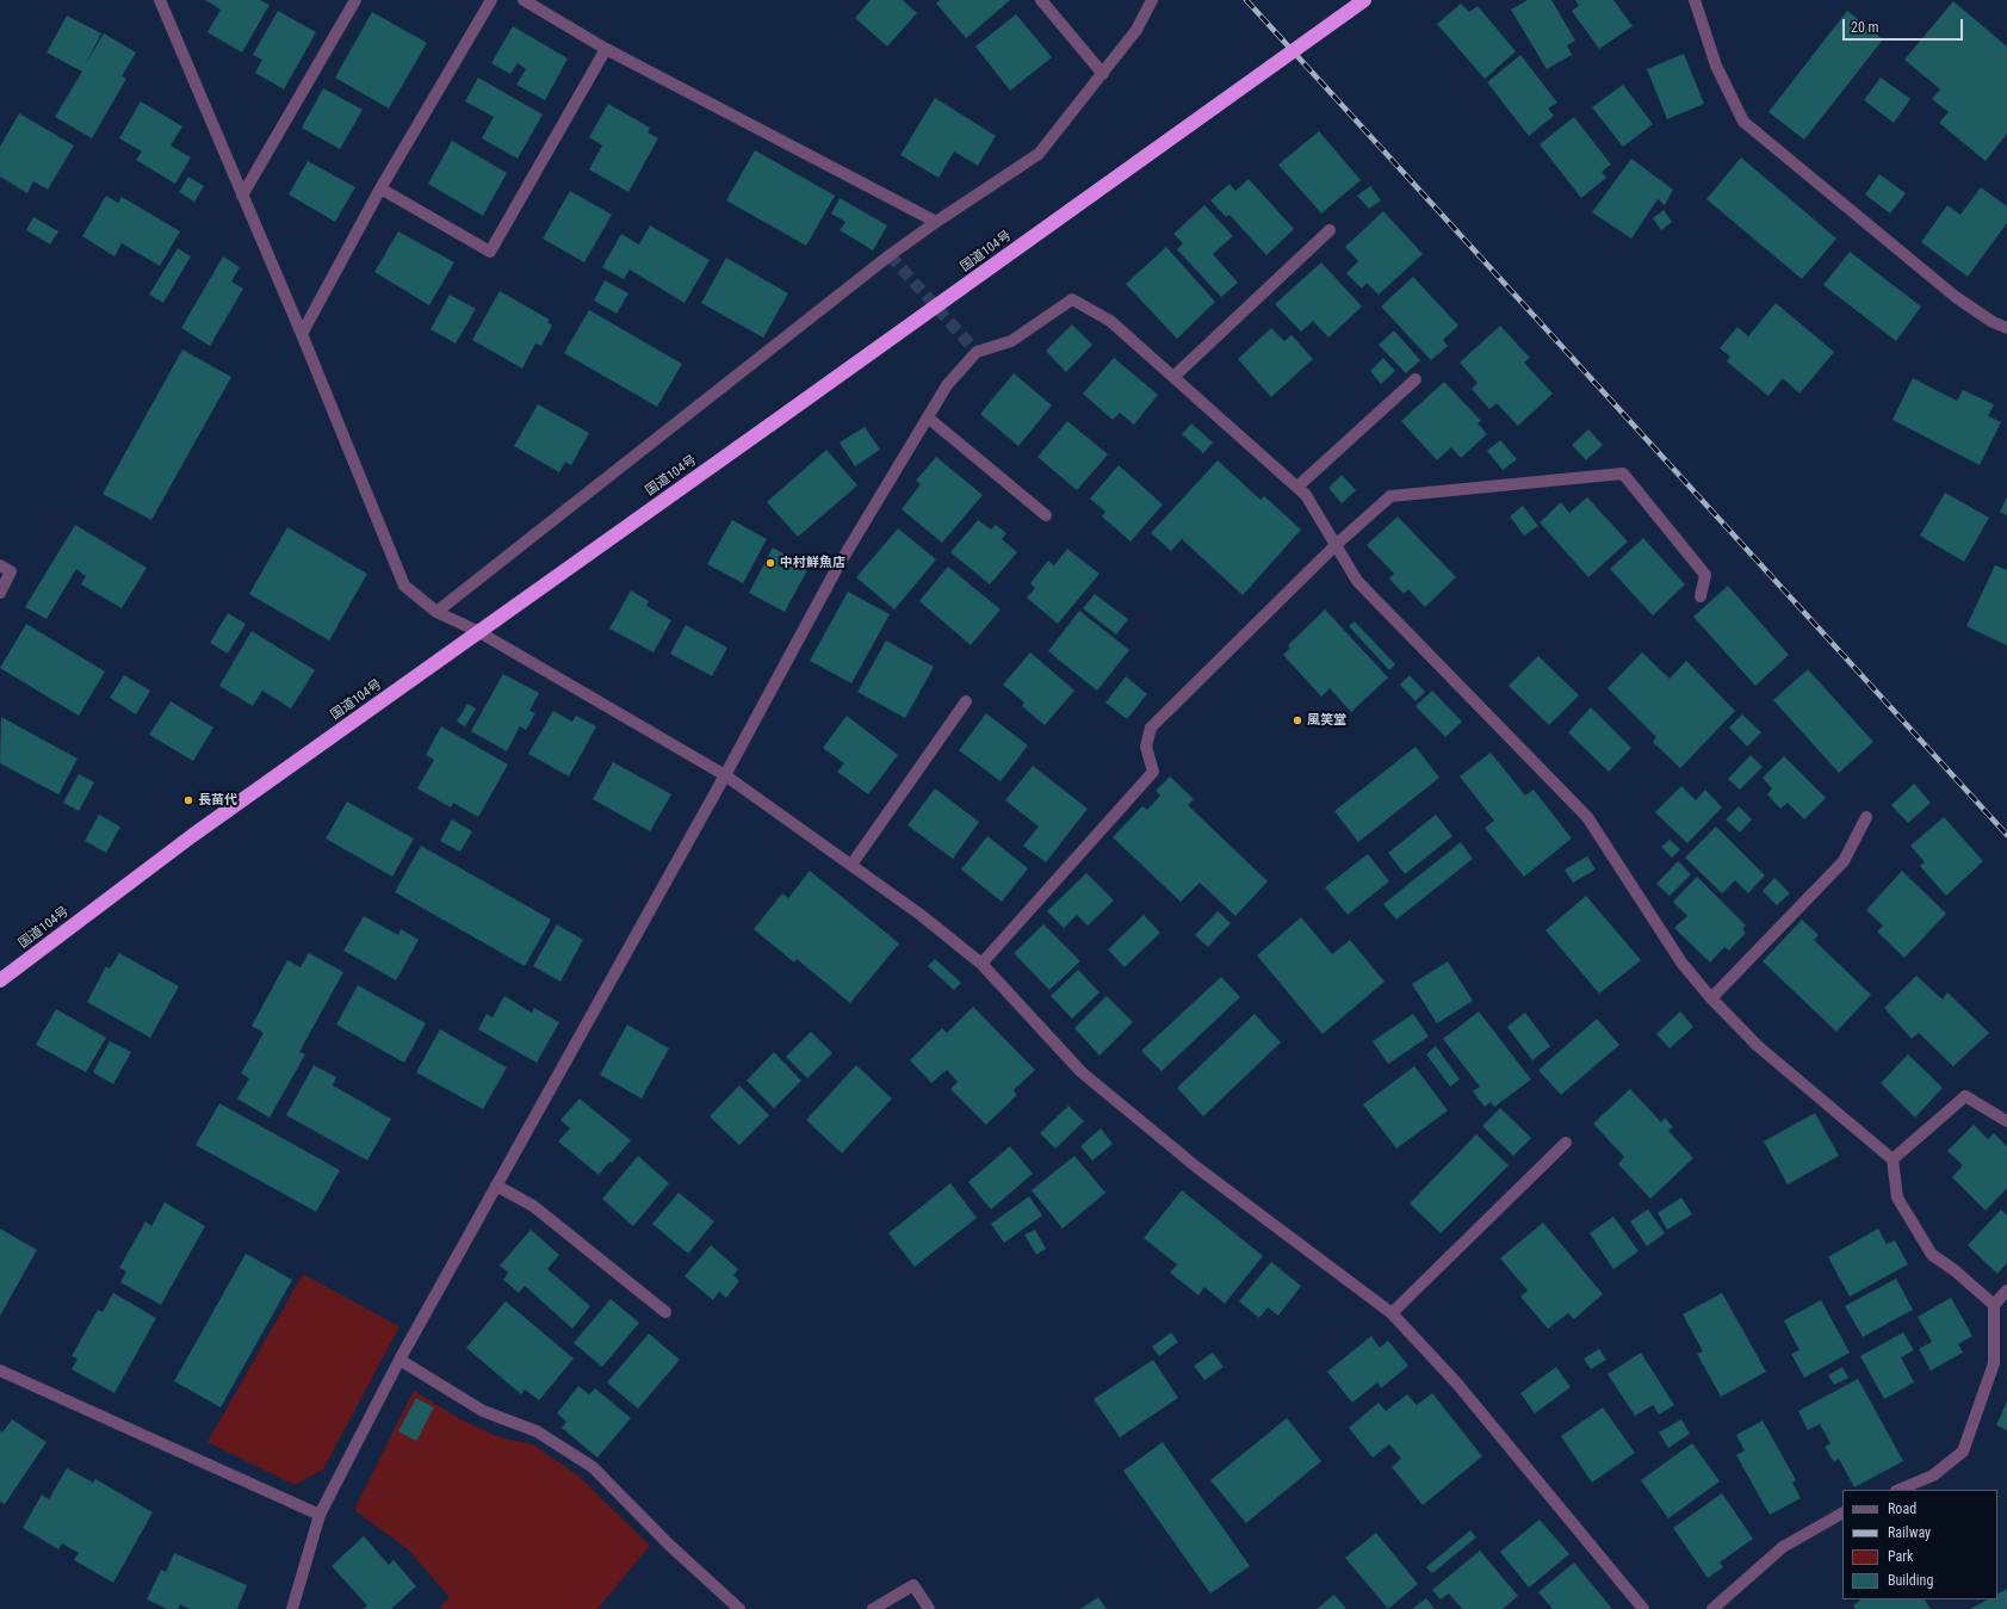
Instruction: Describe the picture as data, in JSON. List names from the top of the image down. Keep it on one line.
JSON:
{"streets":{"highway":["国道104号"]},"places":["中村鮮魚店","風笑堂","長苗代"],"legend":["Road","Railway","Park","Building"],"scale_bar":"20 m"}
